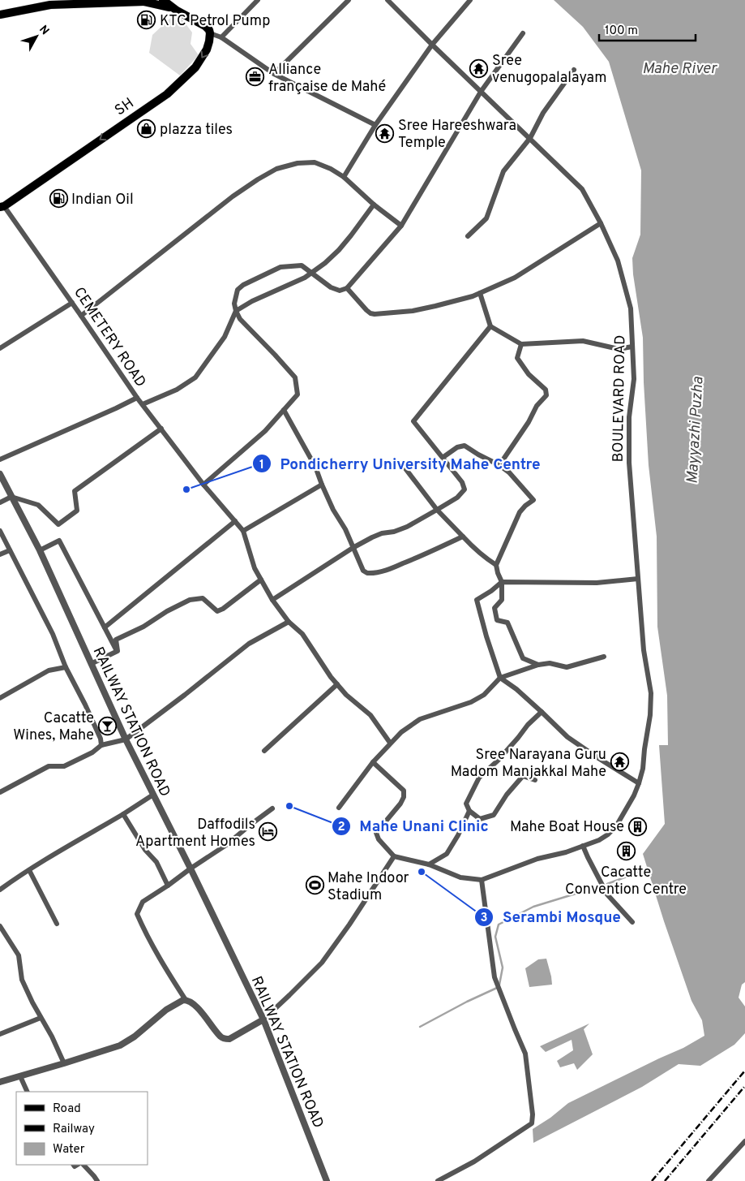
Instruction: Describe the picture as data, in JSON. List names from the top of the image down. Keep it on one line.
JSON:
{"streets":{"main road":["SH"],"street":["CEMETERY ROAD","BOULEVARD ROAD","RAILWAY STATION ROAD"]},"crossings":[["SH","CEMETERY ROAD"]],"one_way":["SH"],"water":["Mahe River","Mayyazhi Puzha"],"places":{"fuel station":["KTC Petrol Pump","Indian Oil"],"temple":["Sree venugopalalayam","Sree Hareeshwara Temple","Sree Narayana Guru Madom Manjakkal Mahe"],"office":["Alliance française de Mahé"],"shop":["plazza tiles"],"other":["Pondicherry University Mahe Centre","Mahe Unani Clinic","Serambi Mosque"],"bar":["Cacatte Wines, Mahe"],"building":["Mahe Boat House","Cacatte Convention Centre"],"hotel":["Daffodils Apartment Homes"],"sports":["Mahe Indoor Stadium"]},"legend":["Road","Railway","Water"],"scale_bar":"100 m","north":"top right"}
